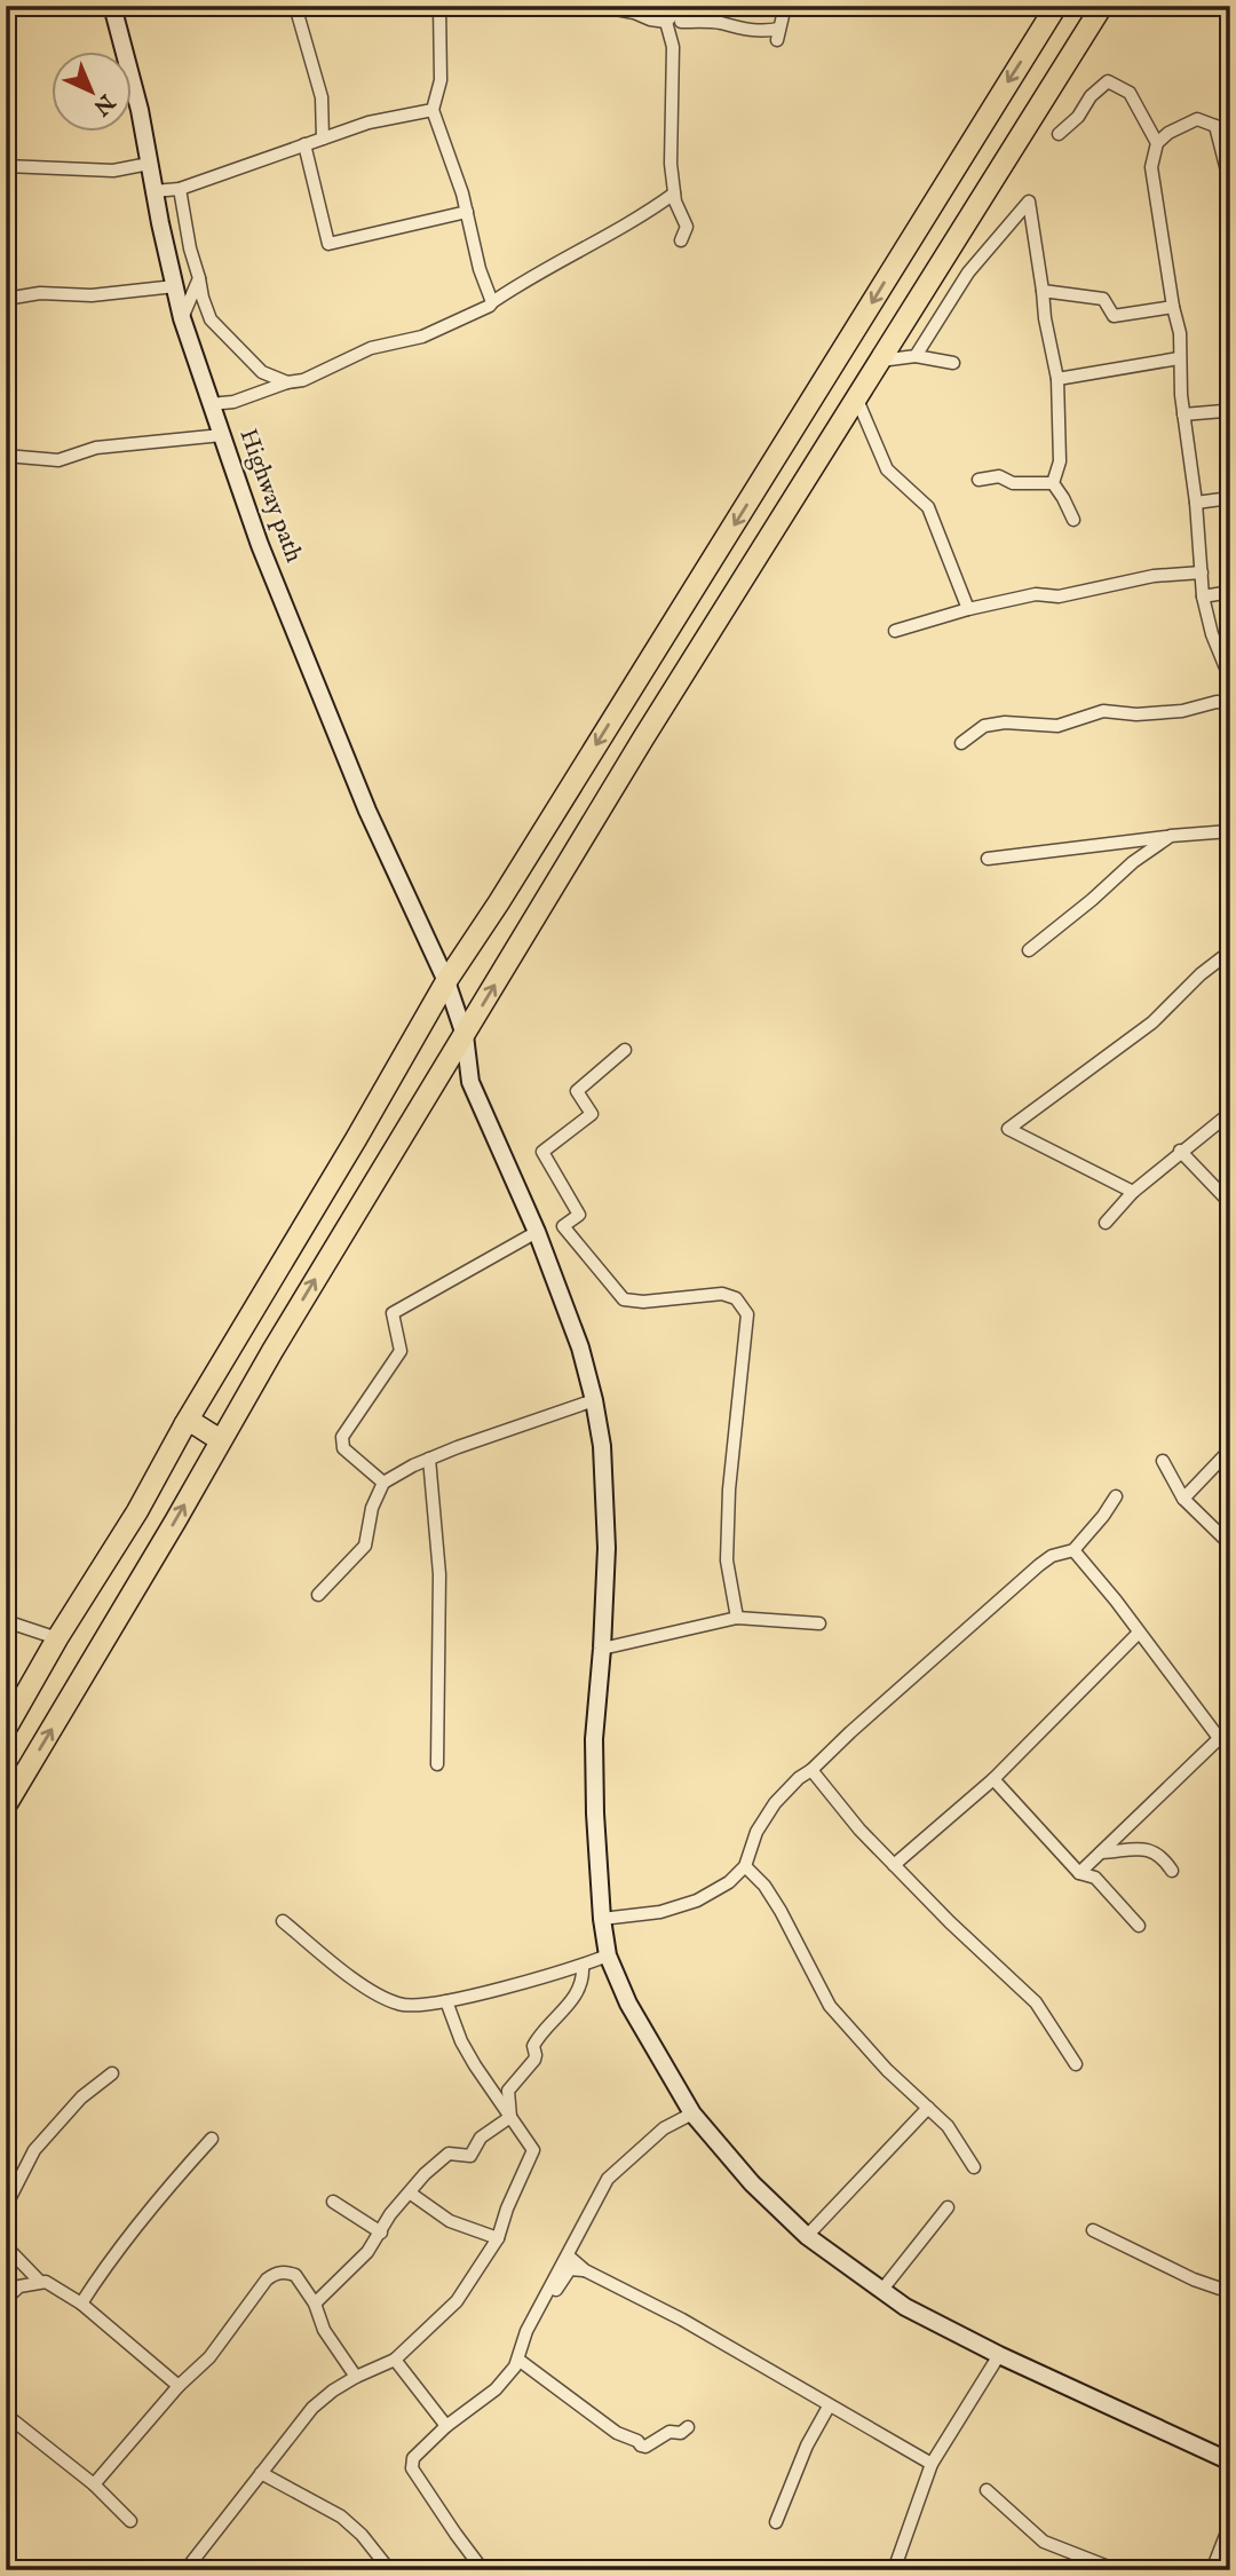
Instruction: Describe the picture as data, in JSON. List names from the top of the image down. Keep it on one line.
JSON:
{"streets":{"street":["Highway path"]},"north":"bottom right"}
